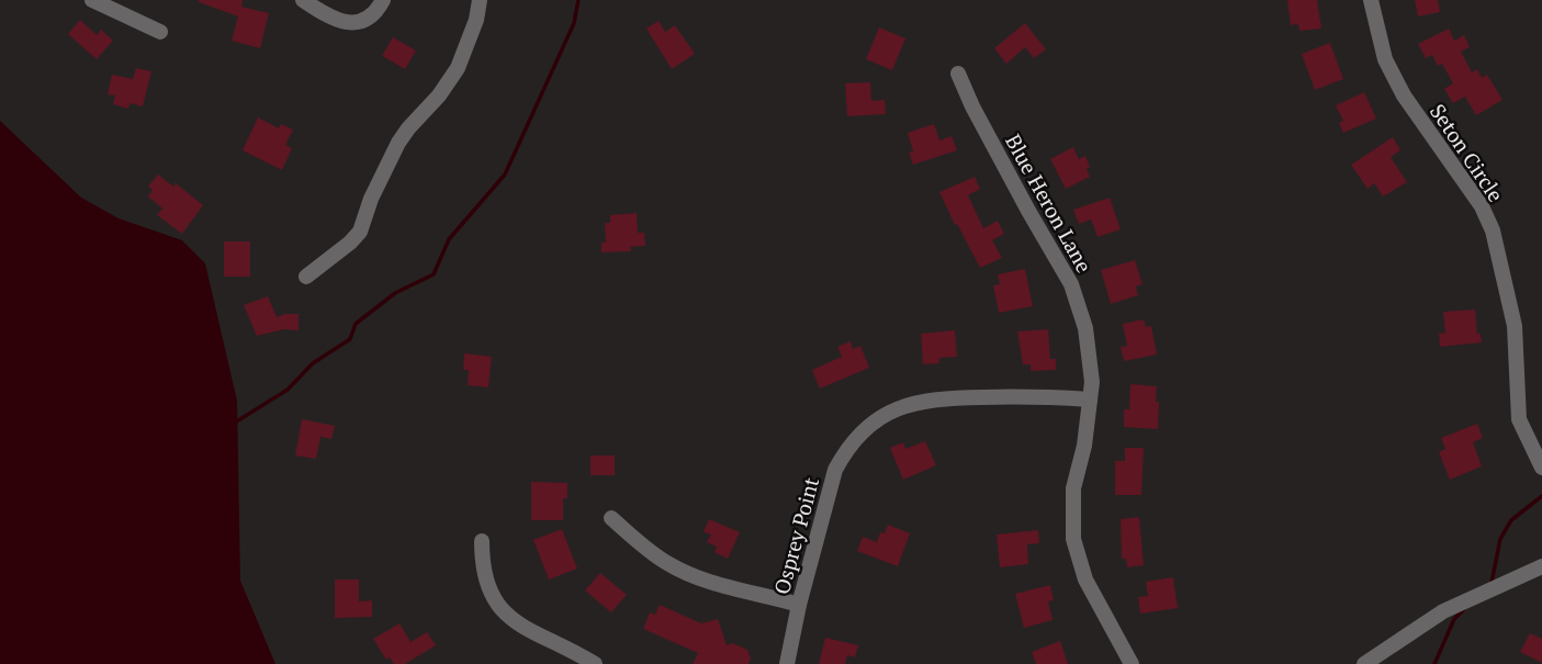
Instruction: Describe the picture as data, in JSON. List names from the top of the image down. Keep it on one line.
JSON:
{"streets":{"street":["Seton Circle","Blue Heron Lane","Osprey Point"]},"crossings":[["Blue Heron Lane","Osprey Point"]]}
